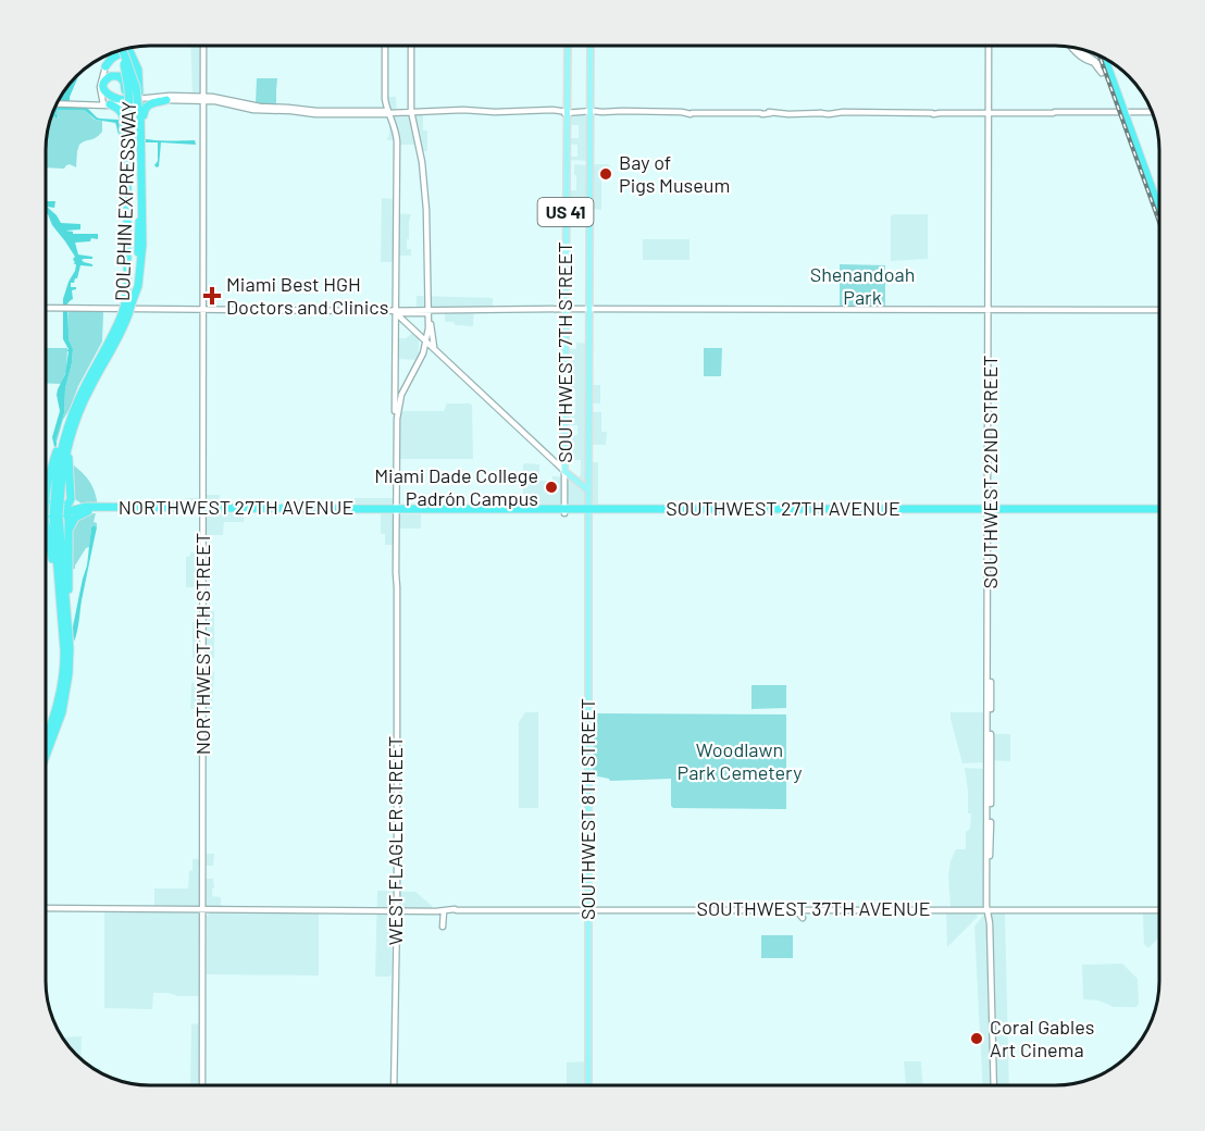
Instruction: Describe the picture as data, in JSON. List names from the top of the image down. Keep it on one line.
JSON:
{"streets":{"highway":["DOLPHIN EXPRESSWAY","NORTHWEST 27TH AVENUE","SOUTHWEST 27TH AVENUE"],"main road":["US 41","SOUTHWEST 7TH STREET","SOUTHWEST 22ND STREET","NORTHWEST 7TH STREET","SOUTHWEST 8TH STREET","WEST FLAGLER STREET","SOUTHWEST 37TH AVENUE"]},"crossings":[["DOLPHIN EXPRESSWAY","NORTHWEST 27TH AVENUE"],["SOUTHWEST 7TH STREET","SOUTHWEST 27TH AVENUE"],["SOUTHWEST 22ND STREET","SOUTHWEST 27TH AVENUE"],["SOUTHWEST 22ND STREET","SOUTHWEST 37TH AVENUE"],["NORTHWEST 27TH AVENUE","SOUTHWEST 27TH AVENUE"],["NORTHWEST 27TH AVENUE","NORTHWEST 7TH STREET"],["NORTHWEST 27TH AVENUE","WEST FLAGLER STREET"],["SOUTHWEST 27TH AVENUE","SOUTHWEST 8TH STREET"],["SOUTHWEST 27TH AVENUE","WEST FLAGLER STREET"],["NORTHWEST 7TH STREET","SOUTHWEST 37TH AVENUE"],["SOUTHWEST 8TH STREET","SOUTHWEST 37TH AVENUE"],["WEST FLAGLER STREET","SOUTHWEST 37TH AVENUE"]],"parks":["Shenandoah Park","Woodlawn Park Cemetery"],"places":{"other":["Bay of Pigs Museum","Miami Dade College Padrón Campus","Coral Gables Art Cinema"],"health":["Miami Best HGH Doctors and Clinics"]}}
